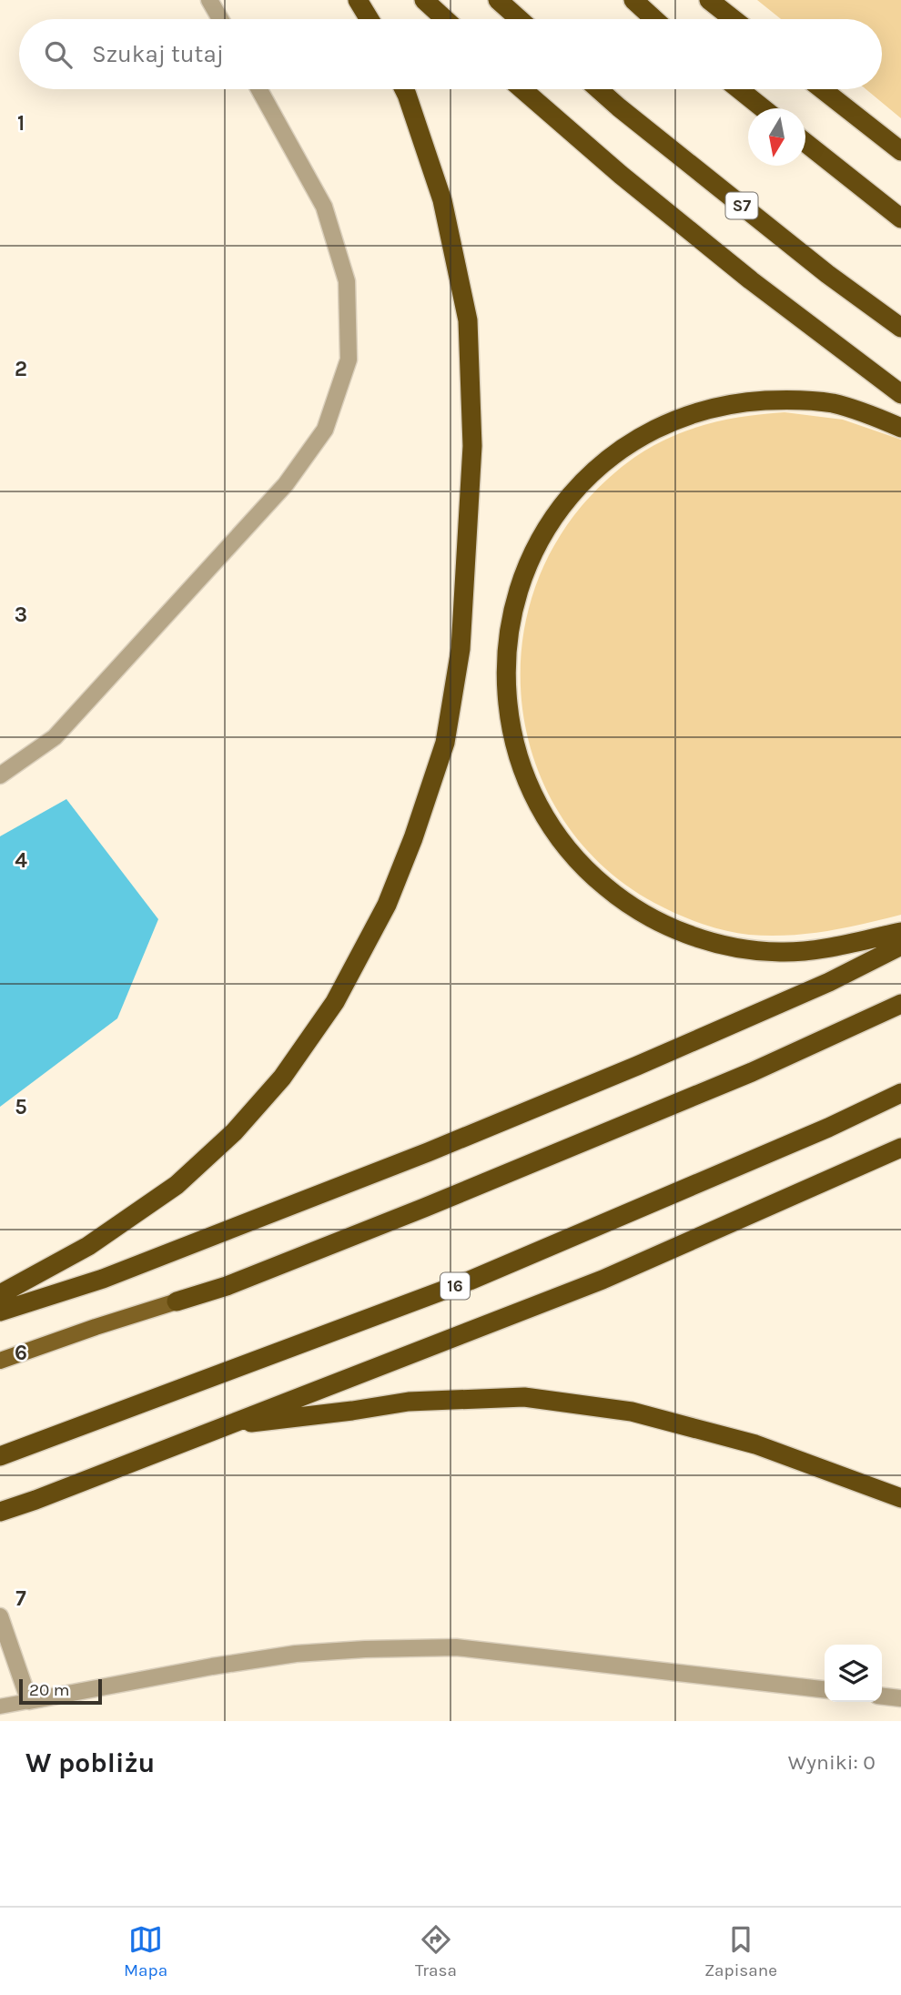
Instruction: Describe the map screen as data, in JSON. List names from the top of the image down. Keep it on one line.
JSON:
{"streets":{"highway":["S7","16"]},"scale_bar":"20 m","north":"bottom","page":{"search":"Szukaj tutaj","scale":"20 m","heading":["W pobliżu","Wyniki: 0"],"nav":["Mapa","Trasa","Zapisane"]},"grid":{"rows":["1","2","3","4","5","6","7"]}}
